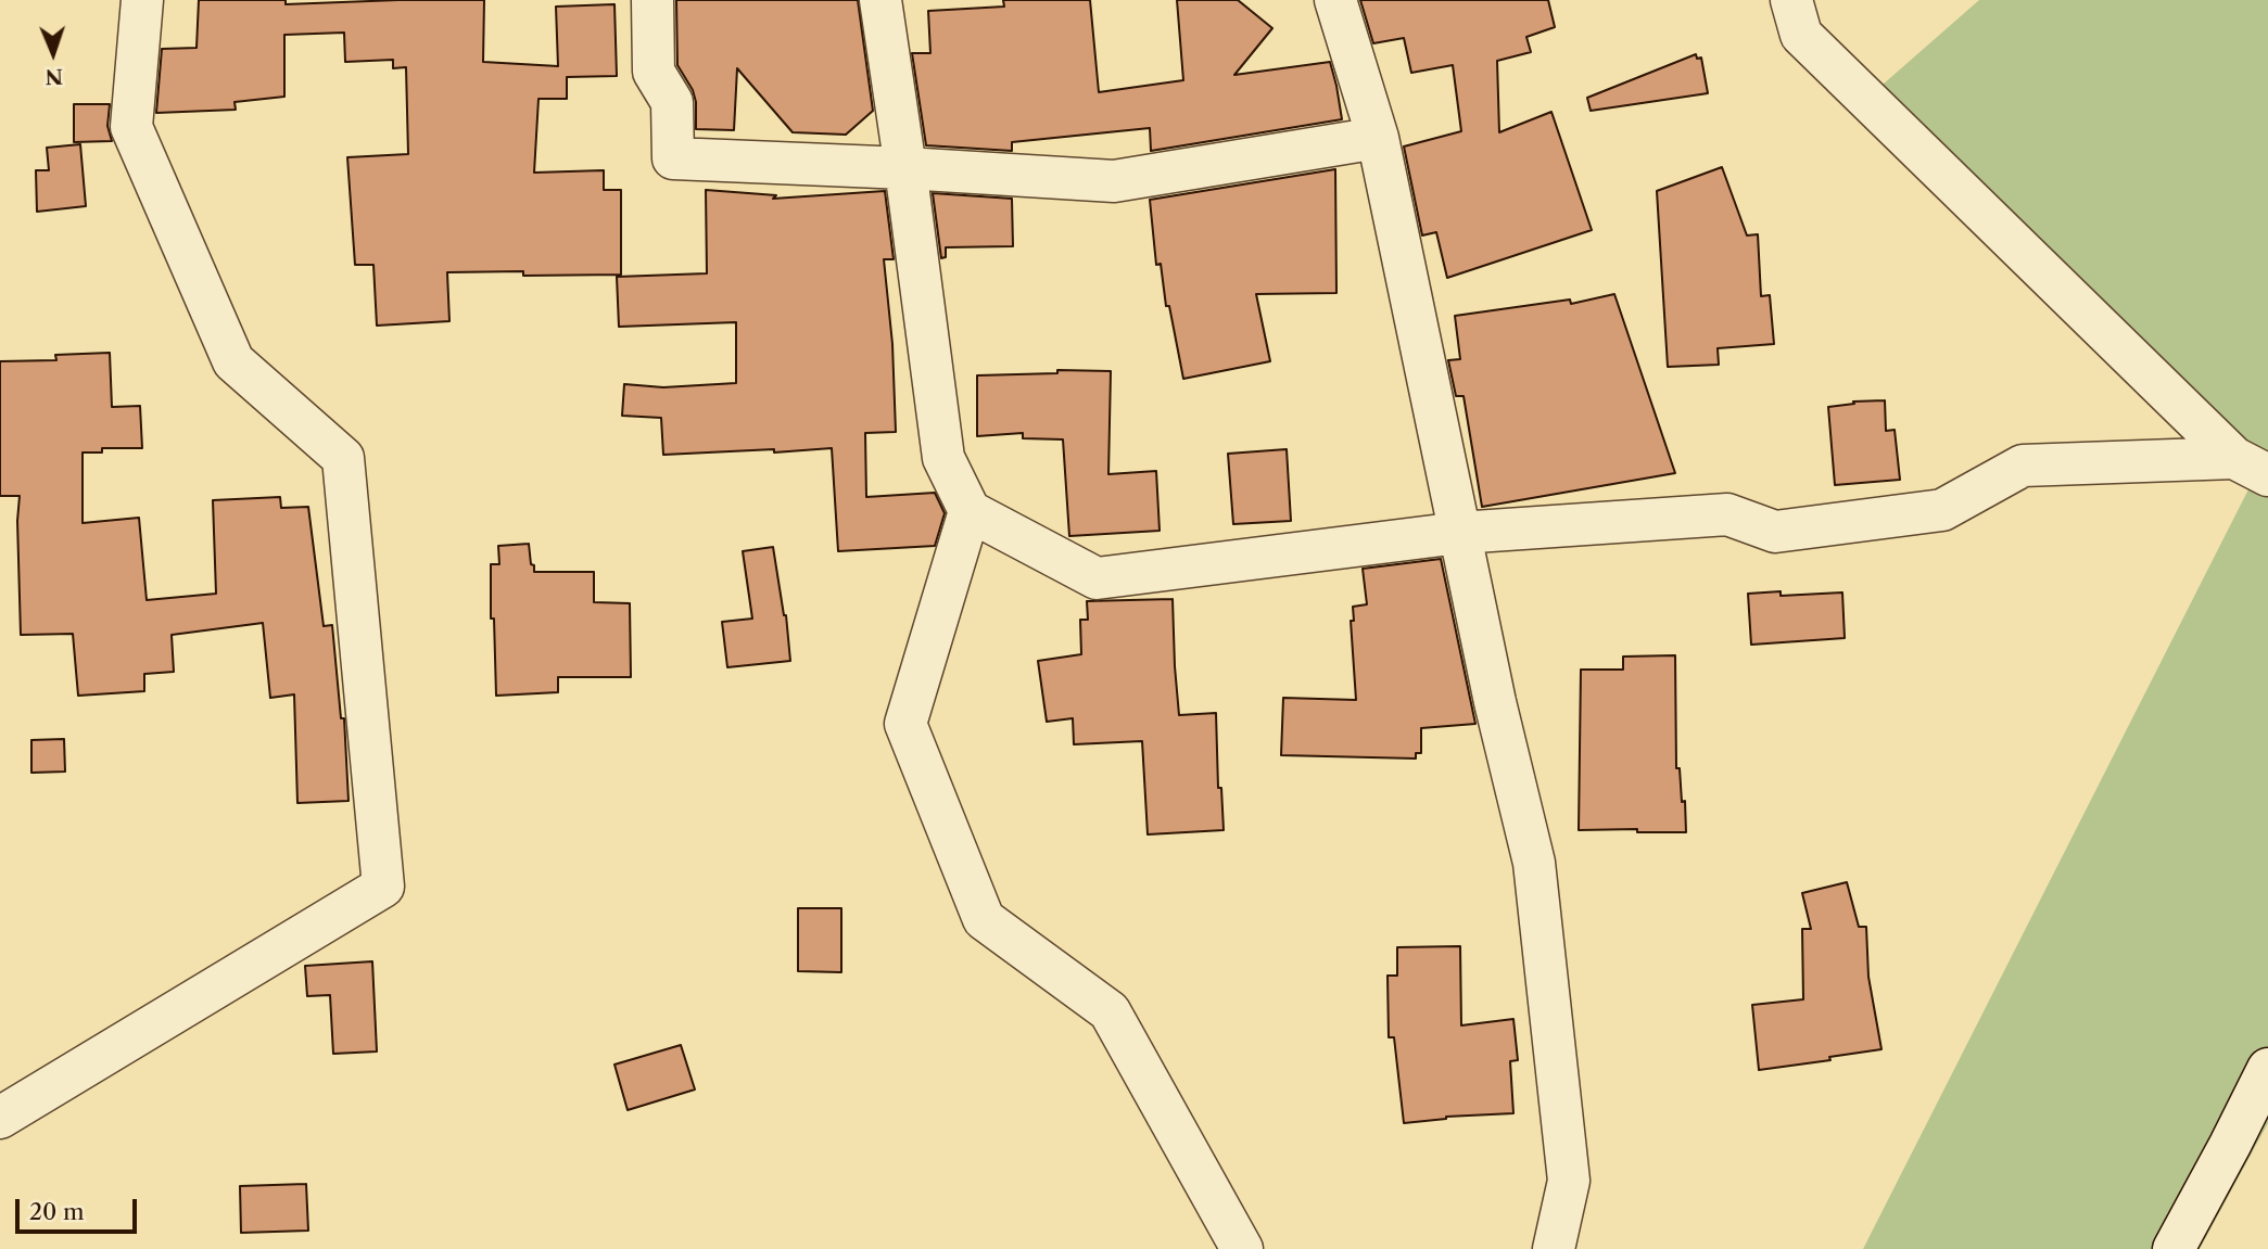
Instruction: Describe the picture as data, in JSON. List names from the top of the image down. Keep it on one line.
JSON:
{"scale_bar":"20 m","north":"bottom"}
